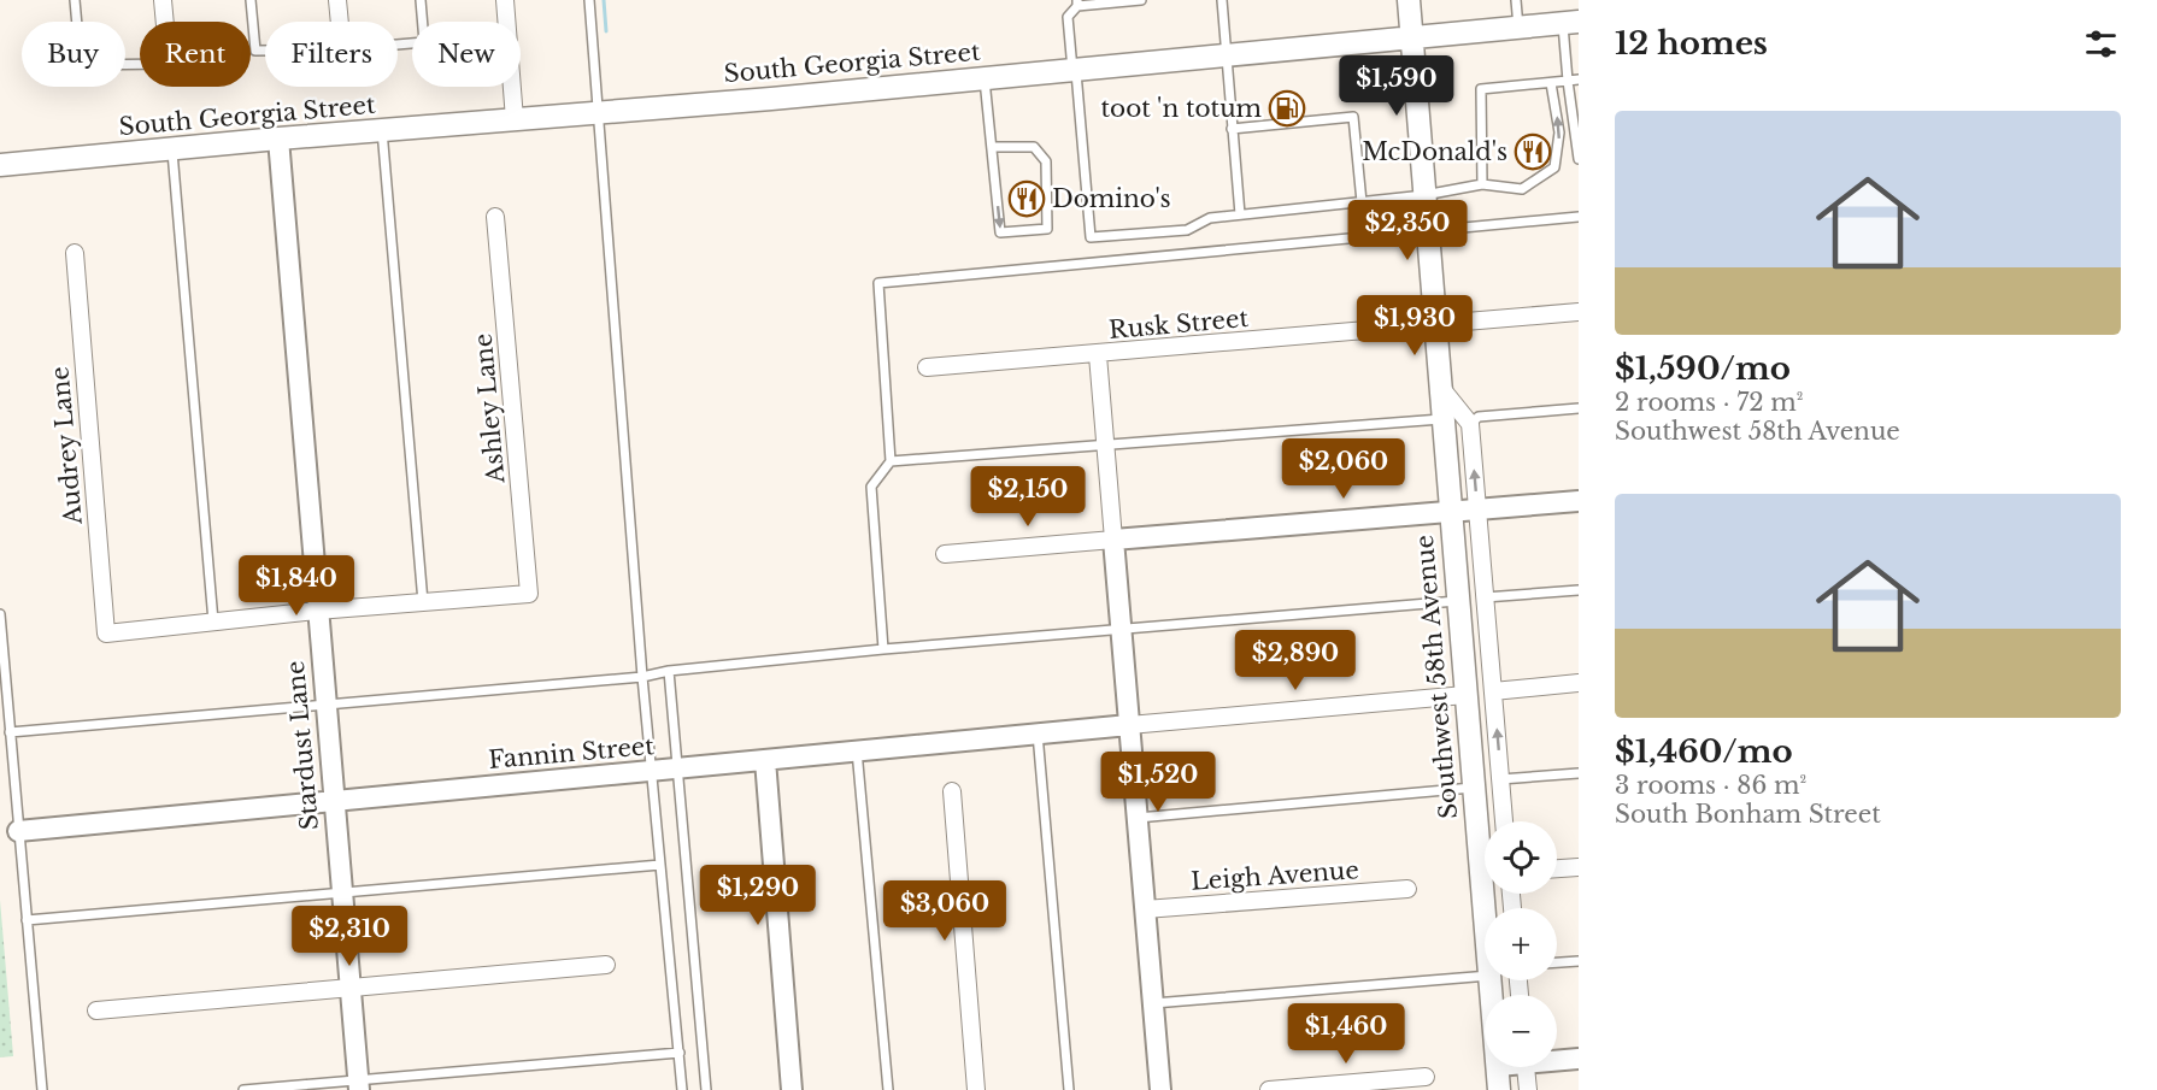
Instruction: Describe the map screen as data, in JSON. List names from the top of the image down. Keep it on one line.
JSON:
{"streets":{"main road":["South Georgia Street","Southwest 58th Avenue"],"street":["Rusk Street","Ashley Lane","Audrey Lane","Stardust Lane","Fannin Street","Leigh Avenue"]},"crossings":[["South Georgia Street","Southwest 58th Avenue"],["South Georgia Street","Stardust Lane"],["Rusk Street","Southwest 58th Avenue"],["Stardust Lane","Fannin Street"]],"places":{"fuel station":["toot 'n totum"],"restaurant":["McDonald's","Domino's"]},"page":{"heading":"12 homes","chip":["Buy","Rent","Filters","New"],"price":["$1,590","$2,350","$1,930","$2,060","$2,150","$1,840","$2,890","$1,520","$1,290","$3,060","$2,310","$1,460"],"list":[{"name":"$1,590/mo","note":"2 rooms · 72 m² · Southwest 58th Avenue"},{"name":"$1,460/mo","note":"3 rooms · 86 m² · South Bonham Street"}],"map_buttons":["+","−"]}}
